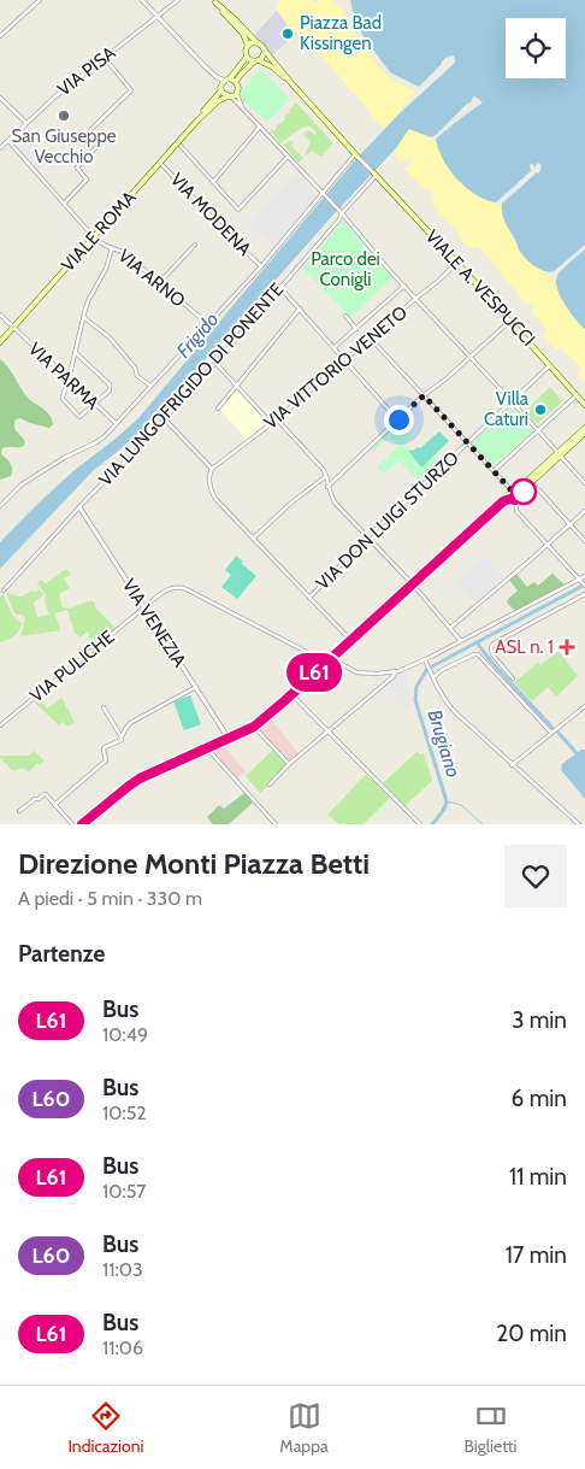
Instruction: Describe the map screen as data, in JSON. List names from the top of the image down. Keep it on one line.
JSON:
{"streets":{"main road":["VIALE ROMA","VIALE A. VESPUCCI"],"street":["VIA PISA","VIA MODENA","VIA ARNO","VIA VITTORIO VENETO","VIA PARMA","VIA LUNGOFRIGIDO DI PONENTE","VIA DON LUIGI STURZO","VIA VENEZIA","VIA PULICHE"]},"crossings":[["VIA PISA","VIA ARNO"],["VIA MODENA","VIALE ROMA"],["VIALE ROMA","VIA ARNO"],["VIALE ROMA","VIA PARMA"],["VIALE A. VESPUCCI","VIA VITTORIO VENETO"],["VIALE A. VESPUCCI","VIA LUNGOFRIGIDO DI PONENTE"],["VIALE A. VESPUCCI","VIA DON LUIGI STURZO"],["VIA LUNGOFRIGIDO DI PONENTE","VIA VENEZIA"],["VIA VENEZIA","VIA PULICHE"]],"water":["Frigido","Brugiano"],"parks":["Parco dei Conigli"],"places":{"other":["Piazza Bad Kissingen","San Giuseppe Vecchio","Villa Caturi"],"health":["ASL n. 1"]},"lines":["bus line L61"],"page":{"on_map":"L61","heading":[["Direzione Monti Piazza Betti","A piedi · 5 min · 330 m"],"Partenze"],"list":[{"mark":"L61","name":"Bus","note":"10:49","value":"3 min"},{"mark":"L60","name":"Bus","note":"10:52","value":"6 min"},{"mark":"L61","name":"Bus","note":"10:57","value":"11 min"},{"mark":"L60","name":"Bus","note":"11:03","value":"17 min"},{"mark":"L61","name":"Bus","note":"11:06","value":"20 min"}],"tabs":["Indicazioni","Mappa","Biglietti"]}}
